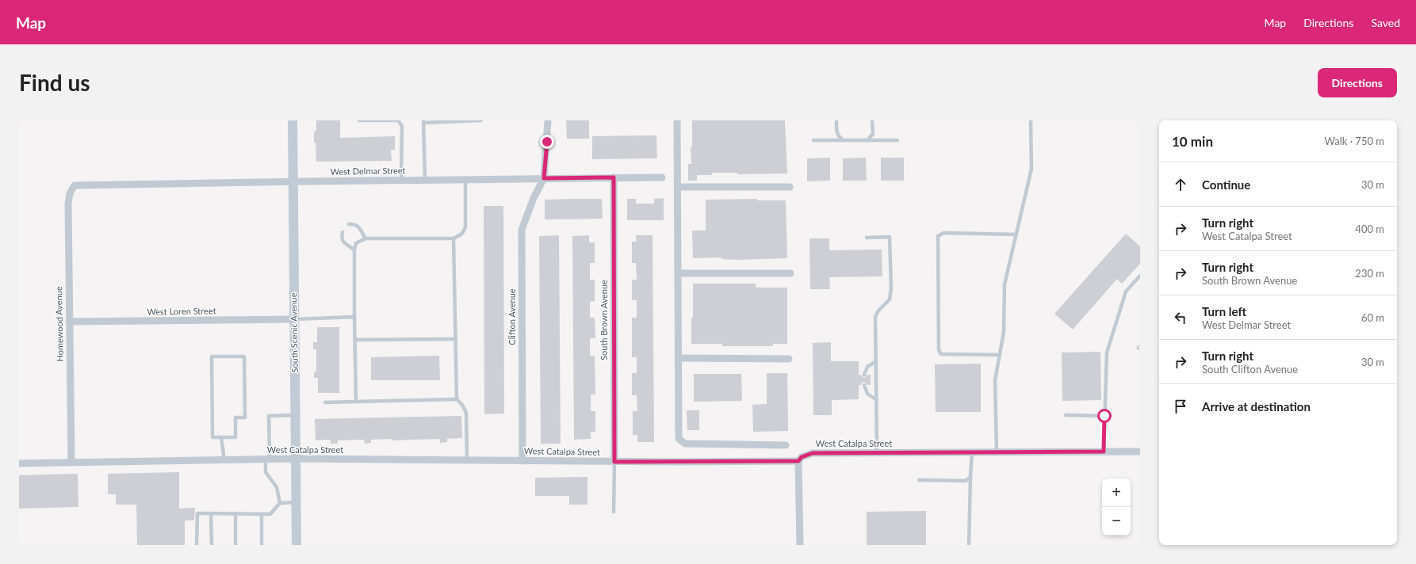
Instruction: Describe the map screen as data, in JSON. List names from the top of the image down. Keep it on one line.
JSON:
{"streets":{"main road":["South Scenic Avenue"],"street":["West Delmar Street","West Loren Street","Clifton Avenue","South Brown Avenue","Homewood Avenue","West Catalpa Street"]},"crossings":[["West Delmar Street","Clifton Avenue"],["West Delmar Street","South Brown Avenue"],["West Delmar Street","Homewood Avenue"],["West Delmar Street","South Scenic Avenue"],["West Loren Street","Homewood Avenue"],["West Loren Street","South Scenic Avenue"],["Clifton Avenue","West Catalpa Street"],["South Brown Avenue","West Catalpa Street"],["Homewood Avenue","West Catalpa Street"],["South Scenic Avenue","West Catalpa Street"]],"page":{"header":"Map","nav":["Map","Directions","Saved"],"buttons":"Directions","title":"Find us","heading":["10 min","Walk · 750 m"],"list":[["Continue","30 m"],["Turn right","West Catalpa Street","400 m"],["Turn right","South Brown Avenue","230 m"],["Turn left","West Delmar Street","60 m"],["Turn right","South Clifton Avenue","30 m"],"Arrive at destination"],"map_buttons":["+","−"]}}
